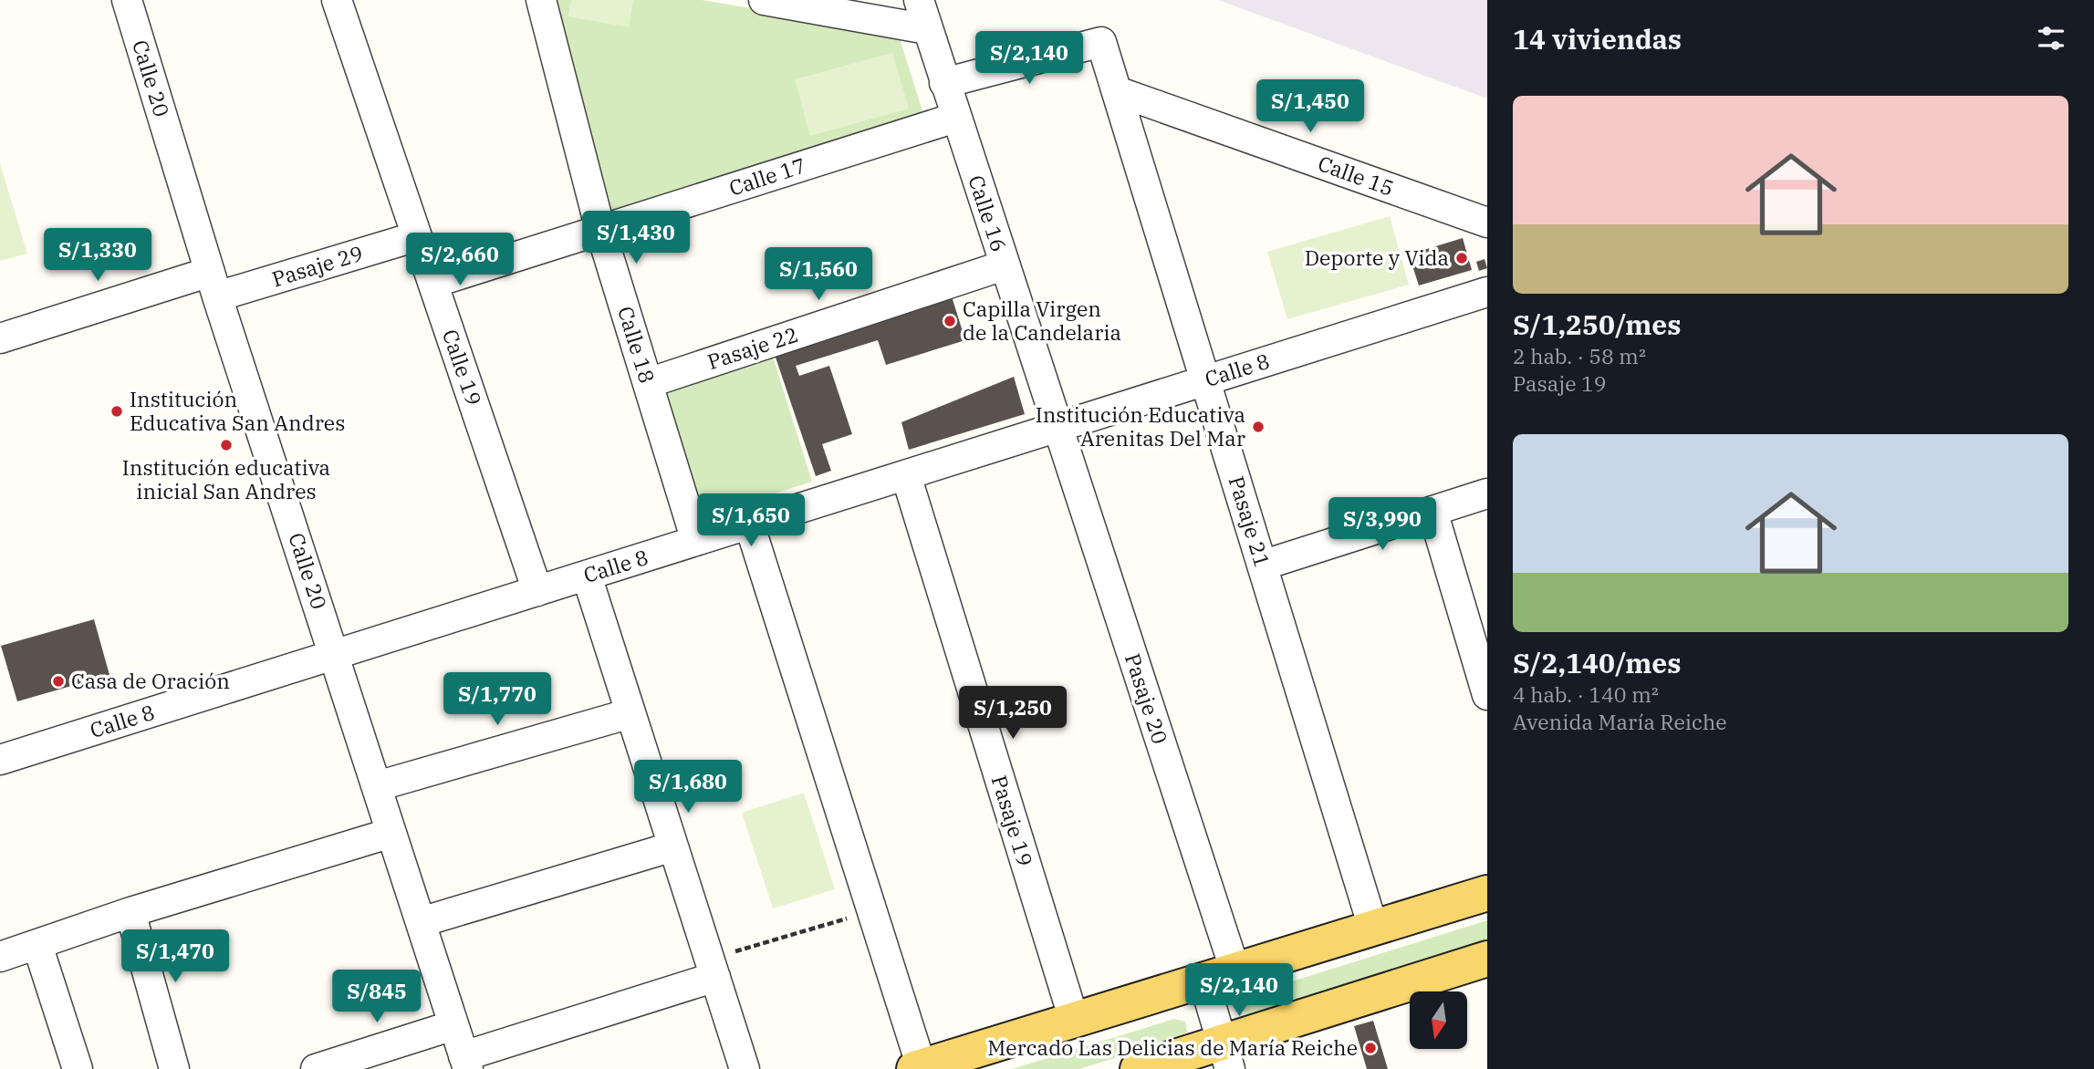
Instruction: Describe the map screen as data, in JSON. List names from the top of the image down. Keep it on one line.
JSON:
{"streets":{"street":["Calle 20","Calle 15","Calle 17","Calle 16","Pasaje 29","Calle 18","Pasaje 22","Calle 19","Calle 8","Pasaje 21","Pasaje 20","Pasaje 19"]},"crossings":[["Calle 20","Pasaje 29"],["Calle 20","Calle 8"],["Calle 15","Pasaje 21"],["Calle 17","Calle 16"],["Calle 17","Calle 18"],["Calle 17","Calle 19"],["Calle 16","Pasaje 22"],["Calle 16","Calle 8"],["Calle 16","Pasaje 21"],["Calle 16","Pasaje 20"],["Pasaje 29","Calle 19"],["Calle 18","Pasaje 22"],["Calle 18","Calle 8"],["Calle 19","Calle 8"],["Calle 8","Pasaje 21"],["Calle 8","Pasaje 20"],["Calle 8","Pasaje 19"]],"places":["Deporte y Vida","Capilla Virgen de la Candelaria","Institución Educativa San Andres","Institución Educativa Arenitas Del Mar","Institución educativa inicial San Andres","Casa de Oración","Mercado Las Delicias de María Reiche"],"north":"bottom","page":{"heading":"14 viviendas","price":["S/2,140","S/1,450","S/1,430","S/1,330","S/2,660","S/1,560","S/1,650","S/3,990","S/1,770","S/1,250","S/1,680","S/1,470","S/2,140","S/845"],"list":[{"name":"S/1,250/mes","note":"2 hab. · 58 m² · Pasaje 19"},{"name":"S/2,140/mes","note":"4 hab. · 140 m² · Avenida María Reiche"}]}}
